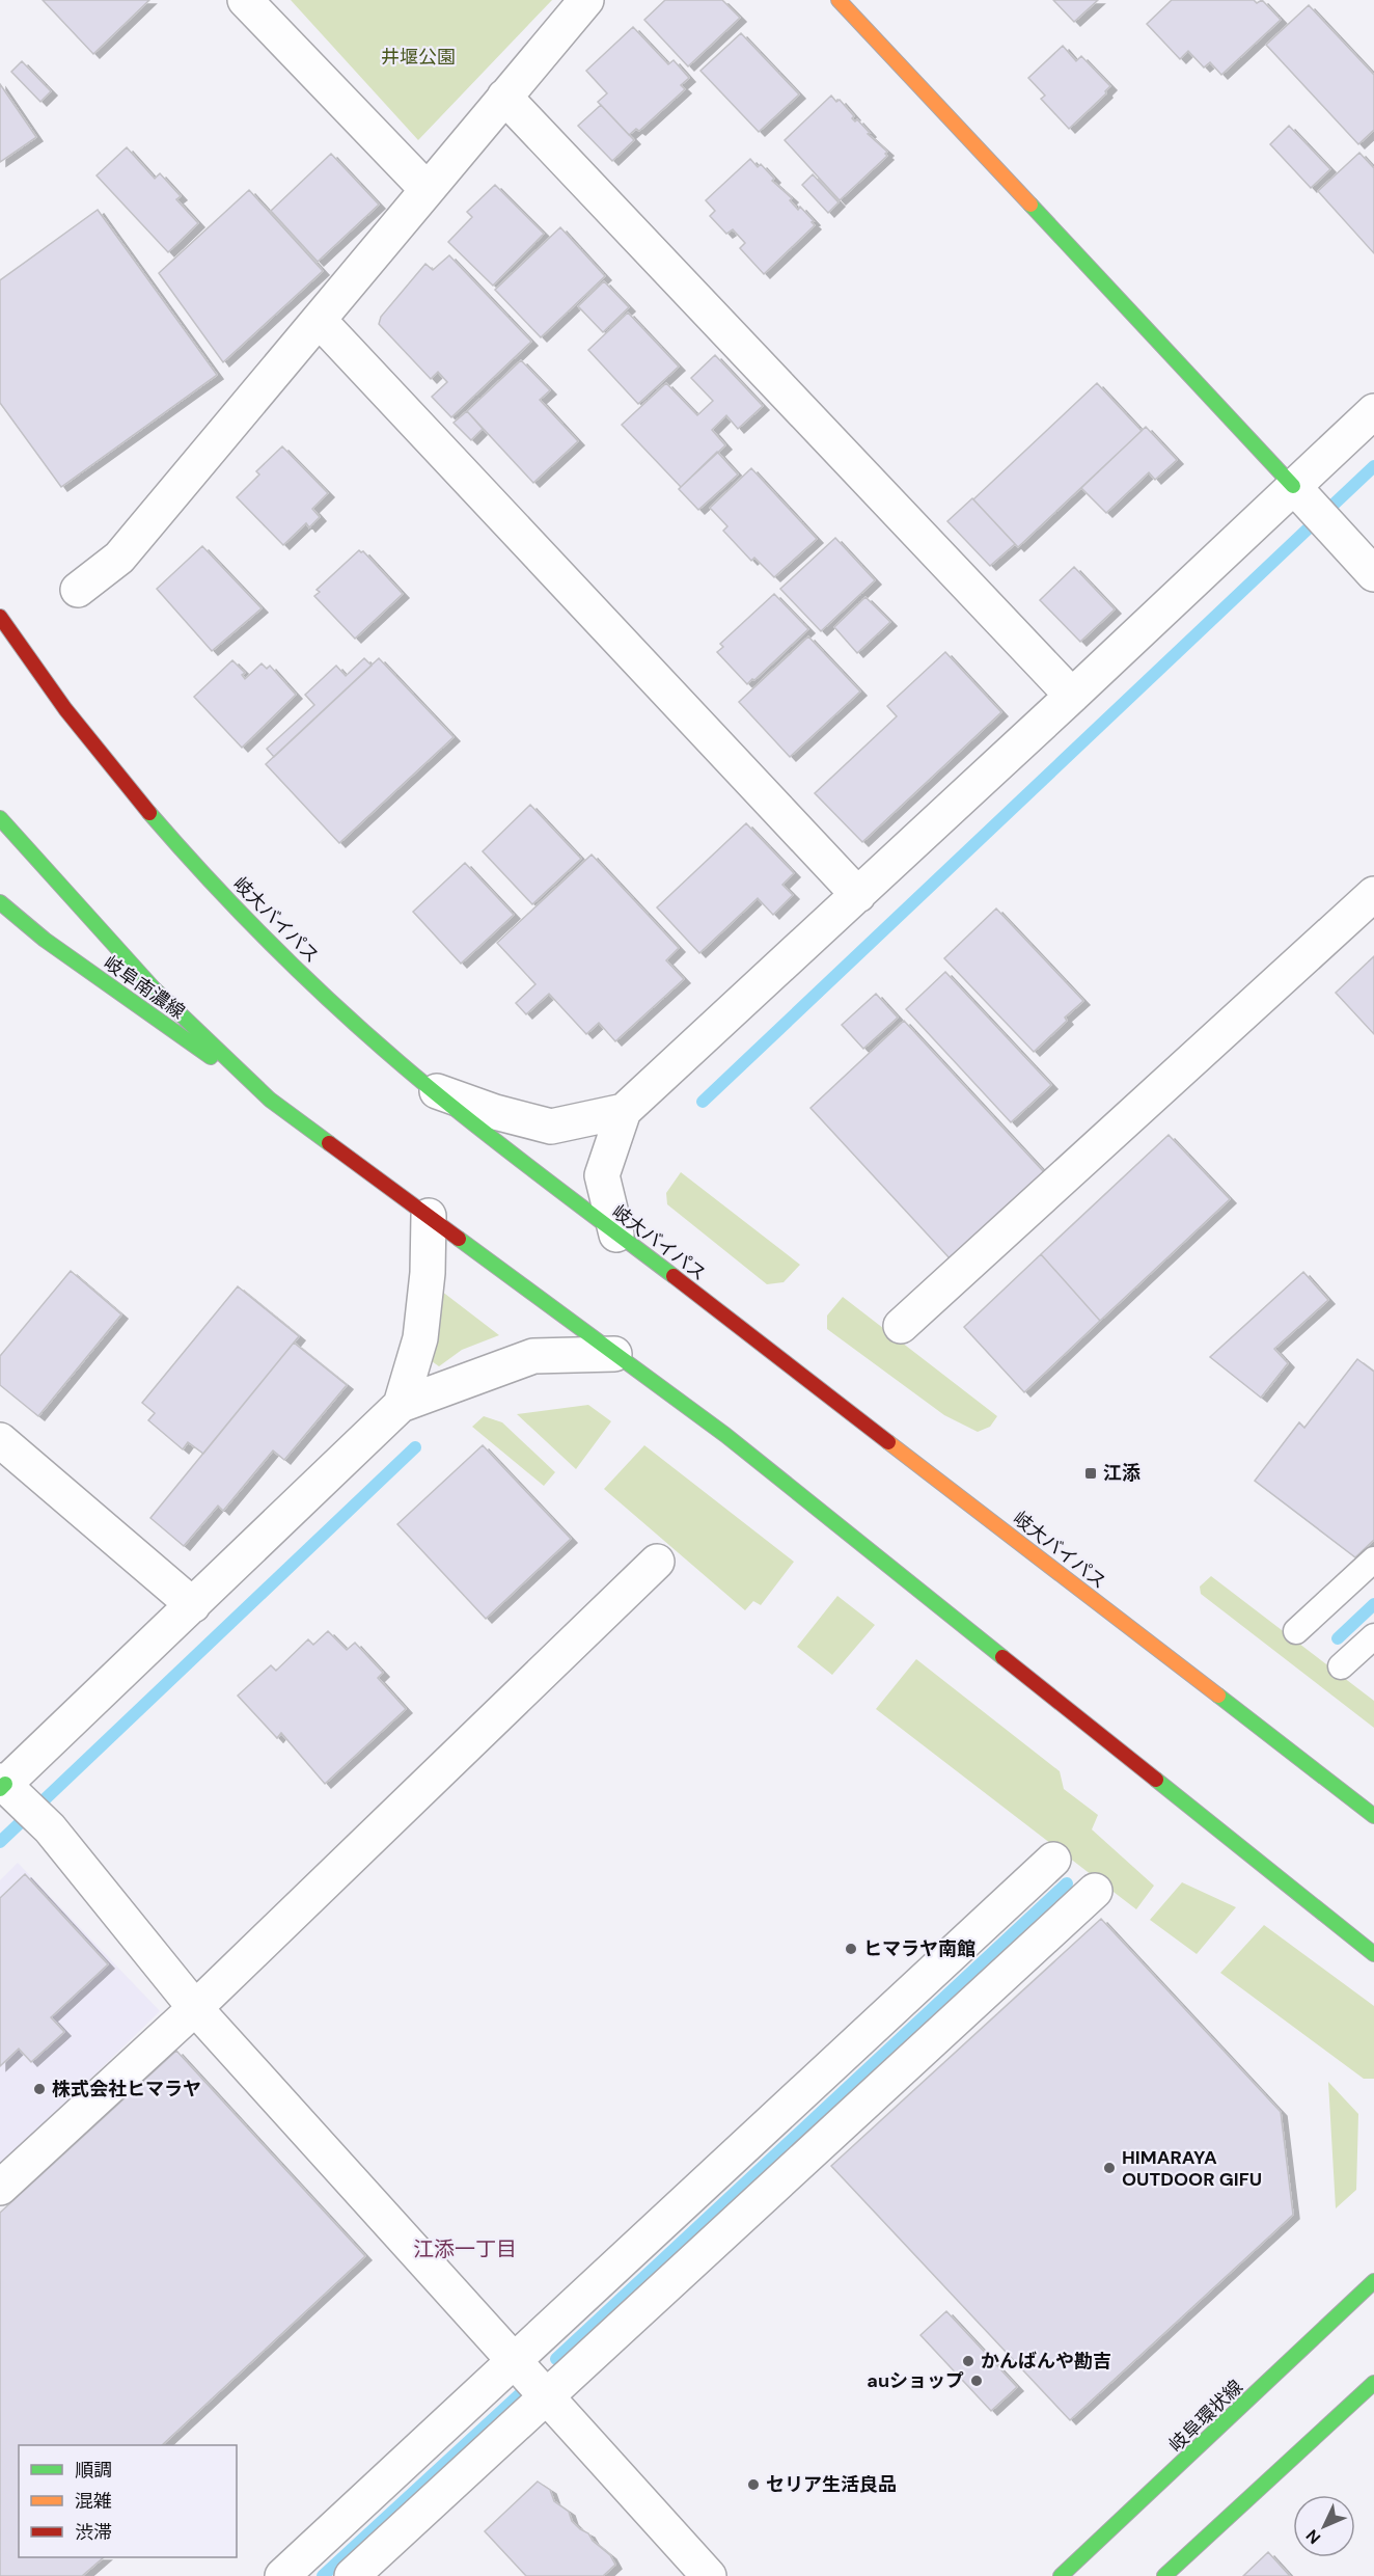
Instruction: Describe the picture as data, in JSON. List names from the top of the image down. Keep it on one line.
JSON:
{"streets":{"main road":["岐大バイパス","岐阜南濃線","岐阜環状線"]},"districts":["江添一丁目"],"parks":["井堰公園"],"places":{"transit":["江添"],"other":["ヒマラヤ南館","株式会社ヒマラヤ","HIMARAYA OUTDOOR GIFU","かんばんや勘吉","auショップ","セリア生活良品"]},"legend":["順調","混雑","渋滞"],"north":"bottom left"}
